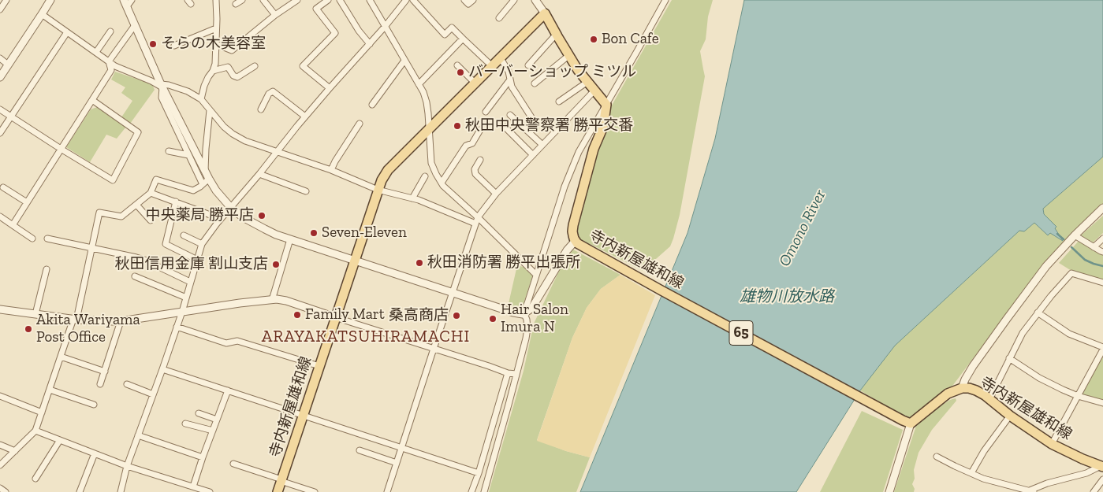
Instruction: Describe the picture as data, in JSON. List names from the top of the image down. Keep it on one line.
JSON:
{"streets":{"main road":["寺内新屋雄和線","65"]},"districts":["ARAYAKATSUHIRAMACHI"],"water":["Omono River","雄物川放水路"],"places":["Bon Cafe","そらの木美容室","バーバーショップ ミツル","秋田中央警察署 勝平交番","中央薬局 勝平店","Seven-Eleven","秋田消防署 勝平出張所","秋田信用金庫 割山支店","Family Mart","桑高商店","Hair Salon Imura N","Akita Wariyama Post Office"]}
